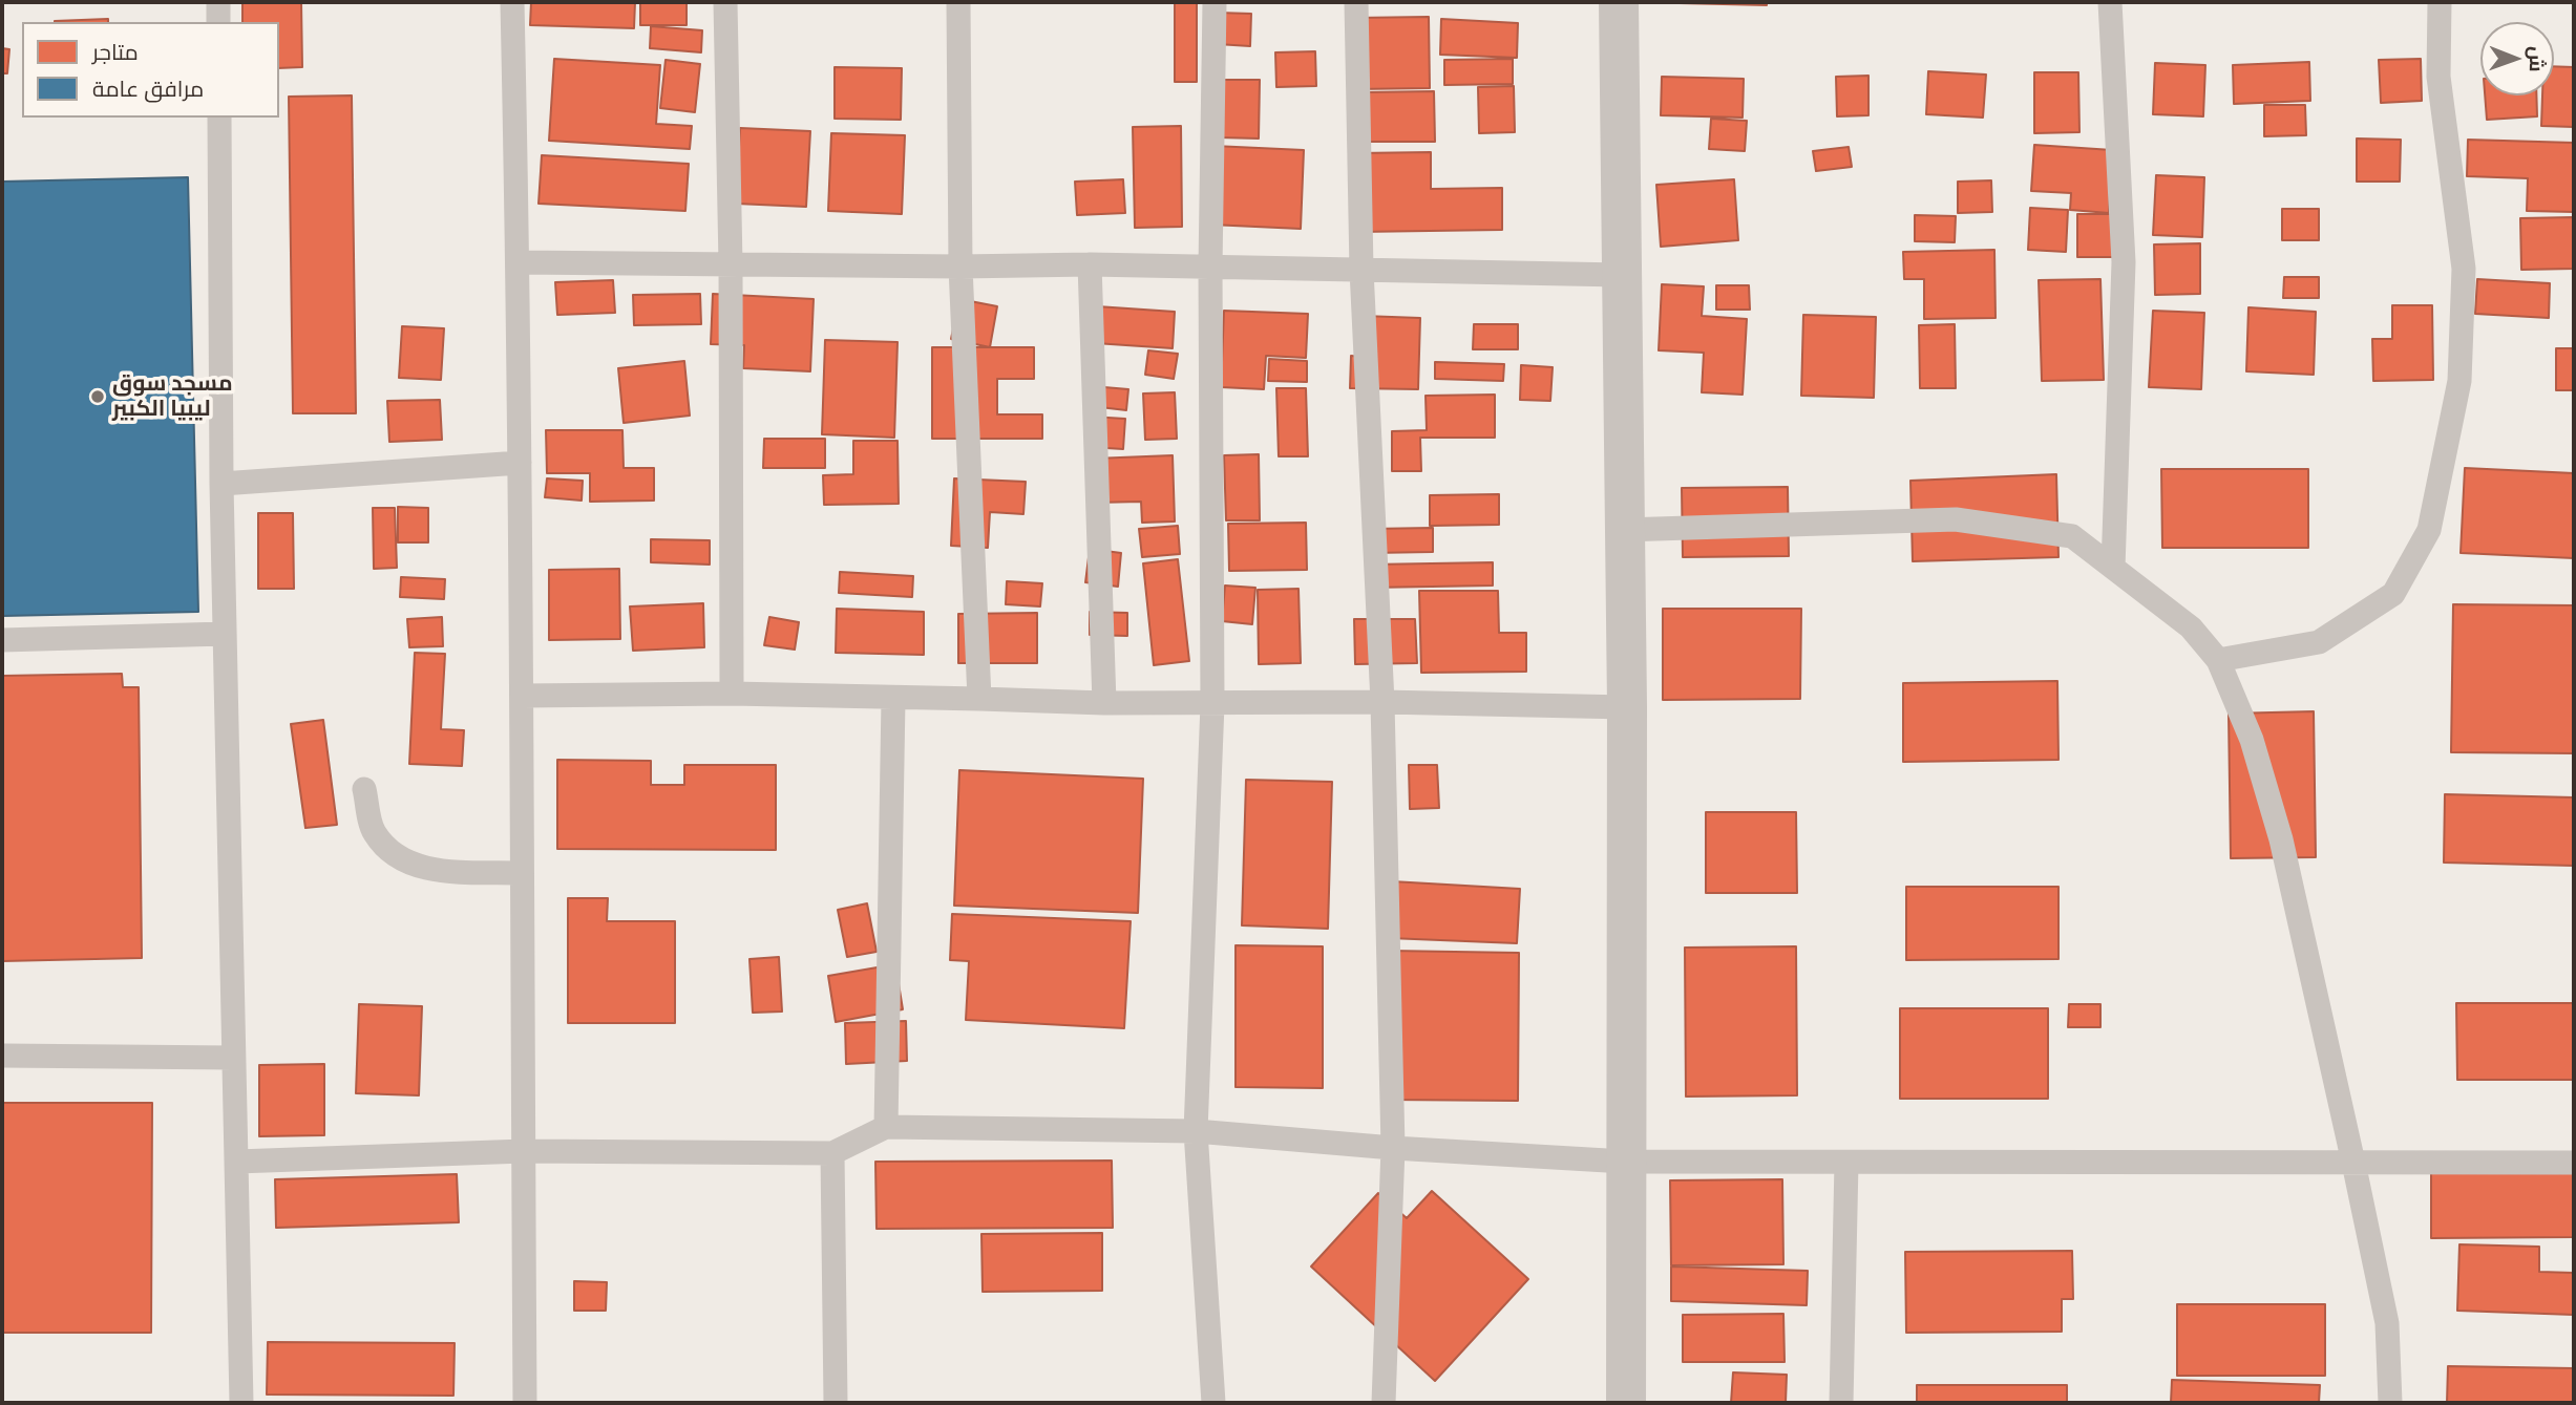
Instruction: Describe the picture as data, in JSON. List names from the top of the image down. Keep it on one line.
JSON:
{"places":["مسجد سوق ليبيا الكبير"],"legend":["متاجر","مرافق عامة"],"north":"right"}
